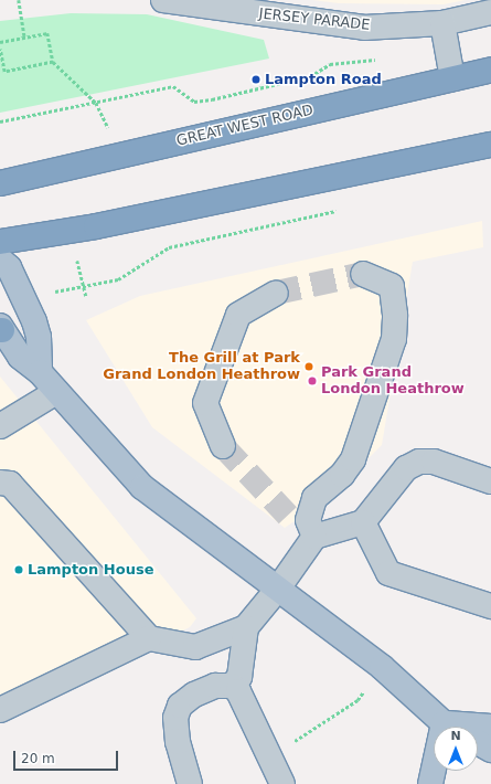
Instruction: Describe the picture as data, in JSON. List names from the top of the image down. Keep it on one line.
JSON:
{"streets":{"highway":["GREAT WEST ROAD"],"street":["JERSEY PARADE"]},"places":["Lampton Road","The Grill at Park Grand London Heathrow","Park Grand London Heathrow","Lampton House"],"scale_bar":"20 m","north":"top"}
